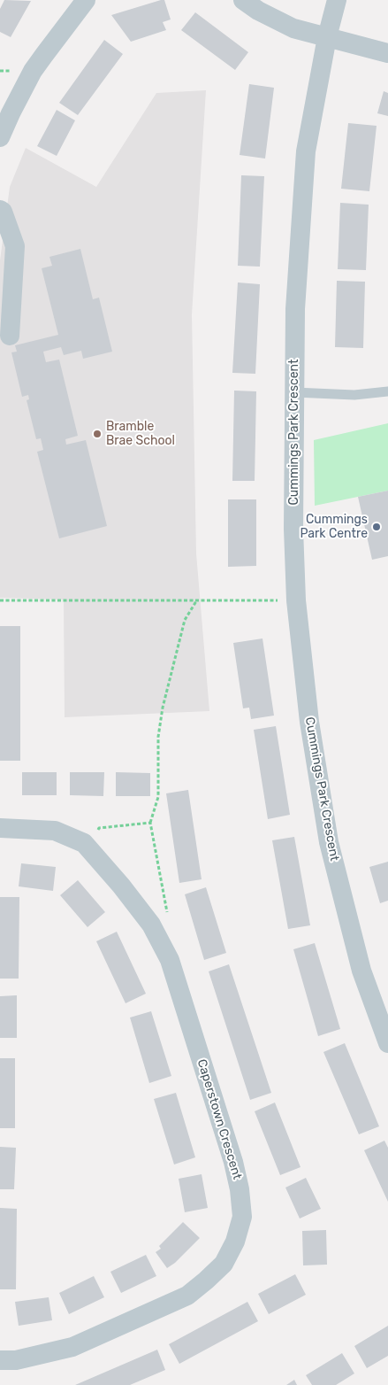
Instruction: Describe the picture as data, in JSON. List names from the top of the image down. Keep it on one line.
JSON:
{"streets":{"street":["Cummings Park Crescent","Caperstown Crescent"]},"places":["Bramble Brae School","Cummings Park Centre"]}
